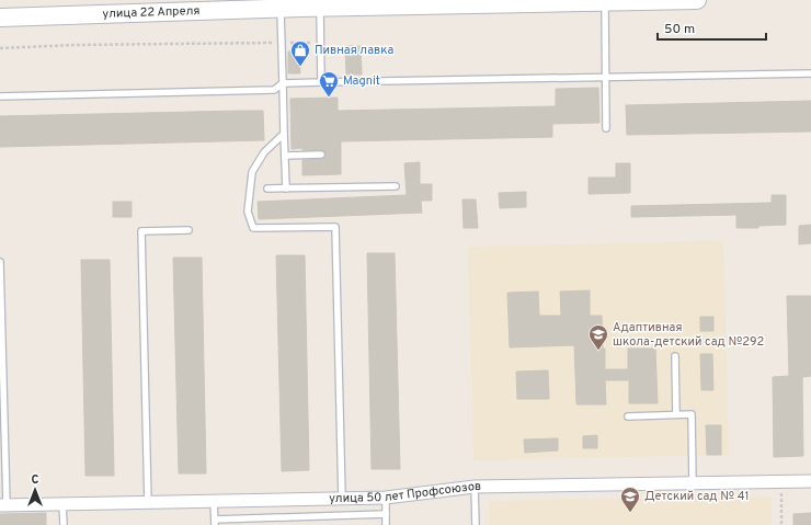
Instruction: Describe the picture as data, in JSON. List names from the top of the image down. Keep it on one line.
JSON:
{"streets":{"main road":["улица 22 Апреля"],"street":["улица 50 лет Профсоюзов"]},"places":{"shop":["Пивная лавка"],"supermarket":["Magnit"],"school or university":["Адаптивная школа-детский сад №292","Детский сад № 41"]},"scale_bar":"50 m","north":"top"}
